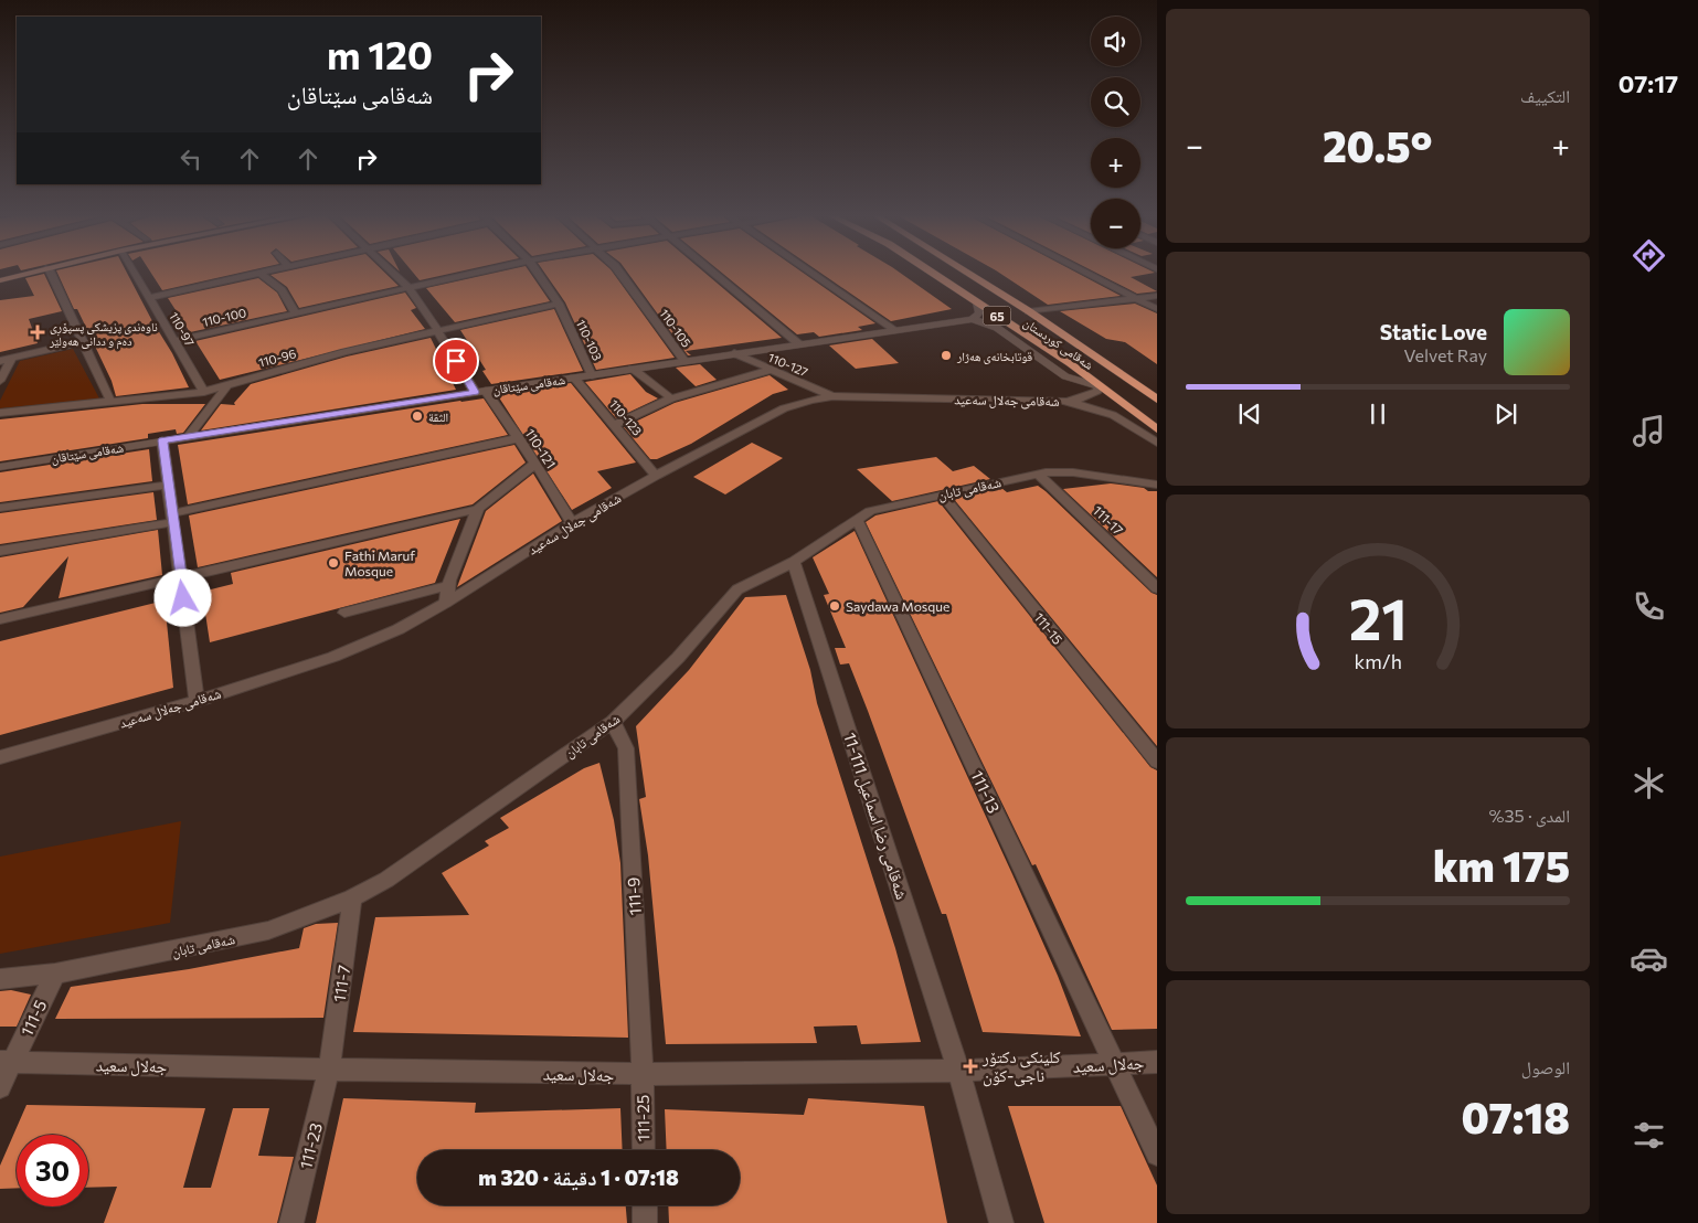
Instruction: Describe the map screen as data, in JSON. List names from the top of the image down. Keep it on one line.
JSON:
{"streets":{"highway":["65","شەقامی کوردستان"],"main road":["شەقامی سێتاقان"],"street":["110-100","110-105","110-97","110-103","110-96","110-127","شەقامی جەلال سەعید","110-123","110-121","شەقامی تابان","111-17","111-15","111-13","شەقامی رضا اسماعيل 111-11","111-9","111-7","111-5","جه‌لال سعید","111-25","111-23"]},"crossings":[["110-100","110-97"],["110-100","110-121"],["110-105","شەقامی سێتاقان"],["110-97","110-96"],["110-103","110-96"],["110-103","شەقامی سێتاقان"],["110-96","110-121"],["110-127","شەقامی سێتاقان"],["110-127","شەقامی جەلال سەعید"],["شەقامی سێتاقان","110-123"],["شەقامی سێتاقان","110-121"],["شەقامی جەلال سەعید","110-123"],["شەقامی جەلال سەعید","110-121"],["شەقامی تابان","111-17"],["شەقامی تابان","111-15"],["شەقامی تابان","111-13"],["شەقامی تابان","شەقامی رضا اسماعيل 111-11"],["شەقامی تابان","111-9"],["شەقامی تابان","111-7"],["شەقامی تابان","111-5"],["111-13","جه‌لال سعید"],["شەقامی رضا اسماعيل 111-11","جه‌لال سعید"],["111-9","جه‌لال سعید"],["111-9","111-25"],["111-7","جه‌لال سعید"],["111-7","111-23"],["111-5","جه‌لال سعید"],["جه‌لال سعید","111-25"],["جه‌لال سعید","111-23"]],"places":{"health":["ناوەندی پزیشکی پسپۆڕی دەم و ددانی هەولێر","کلینکی دکتۆر ناجی-كۆن"],"other":["قوتابخانەی هەژار","الثقة","Fathi Maruf Mosque","Saydawa Mosque"]},"page":{"tabs":"07:17","tile":["التكييف",["المدى · 35%","175 km"],["الوصول","07:18"]],"map_buttons":["+","−"],"turn":["120 m","شەقامی سێتاقان"],"heat":["−","20.5°","+"],"song":["Static Love","Velvet Ray"],"limit":"30","trip":"07:18 · 1 دقيقة · 320 m","gauge":["21","km/h"]}}
